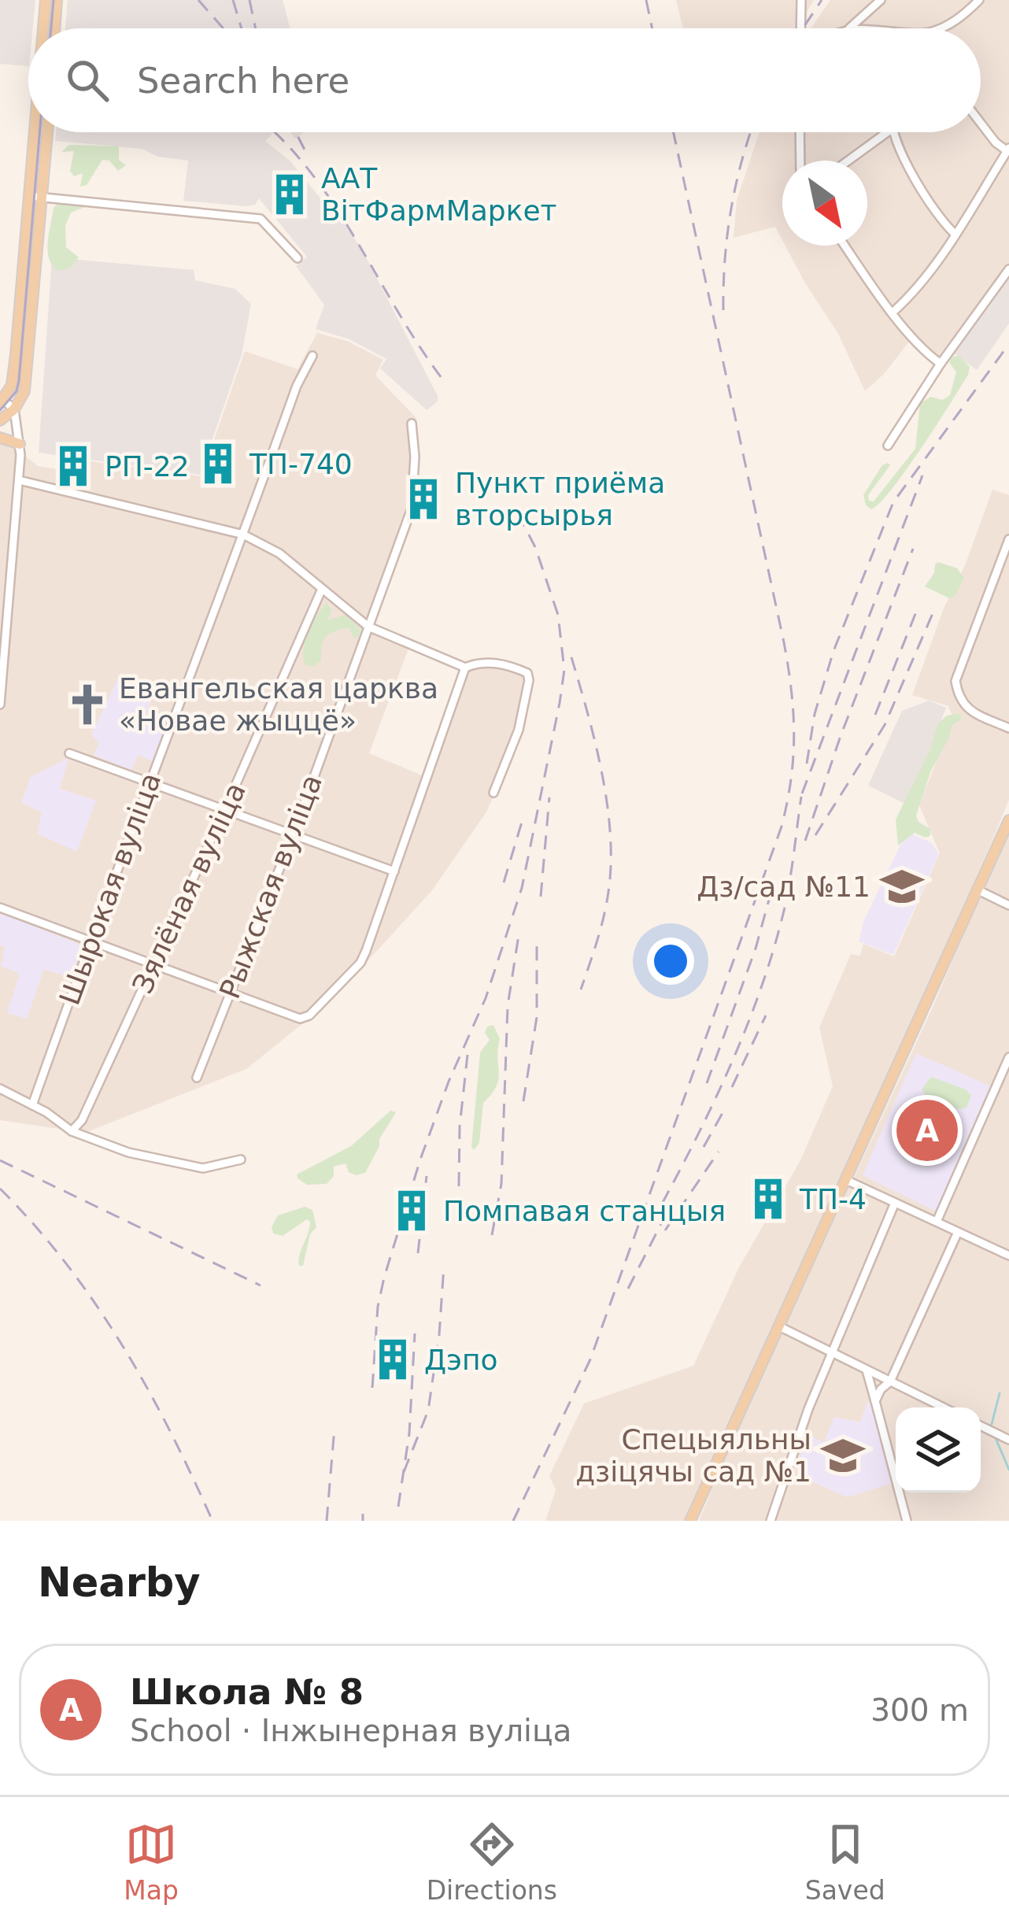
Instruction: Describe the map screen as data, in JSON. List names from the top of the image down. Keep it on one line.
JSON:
{"streets":{"street":["Рыжская вуліца","Зялёная вуліца","Шырокая вуліца"]},"places":{"building":["ААТ ВітФармМаркет","ТП-740","РП-22","Пункт приёма вторсырья","ТП-4","Помпавая станцыя","Дэпо"],"church":["Евангельская царква «Новае жыццё»"],"school or university":["Дз/сад №11","Спецыяльны дзіцячы сад №1"]},"north":"bottom right","page":{"search":"Search here","pins":"A","heading":"Nearby","list":[{"mark":"A","name":"Школа № 8","note":"School · Інжынерная вуліца","value":"300 m"}],"nav":["Map","Directions","Saved"]}}
